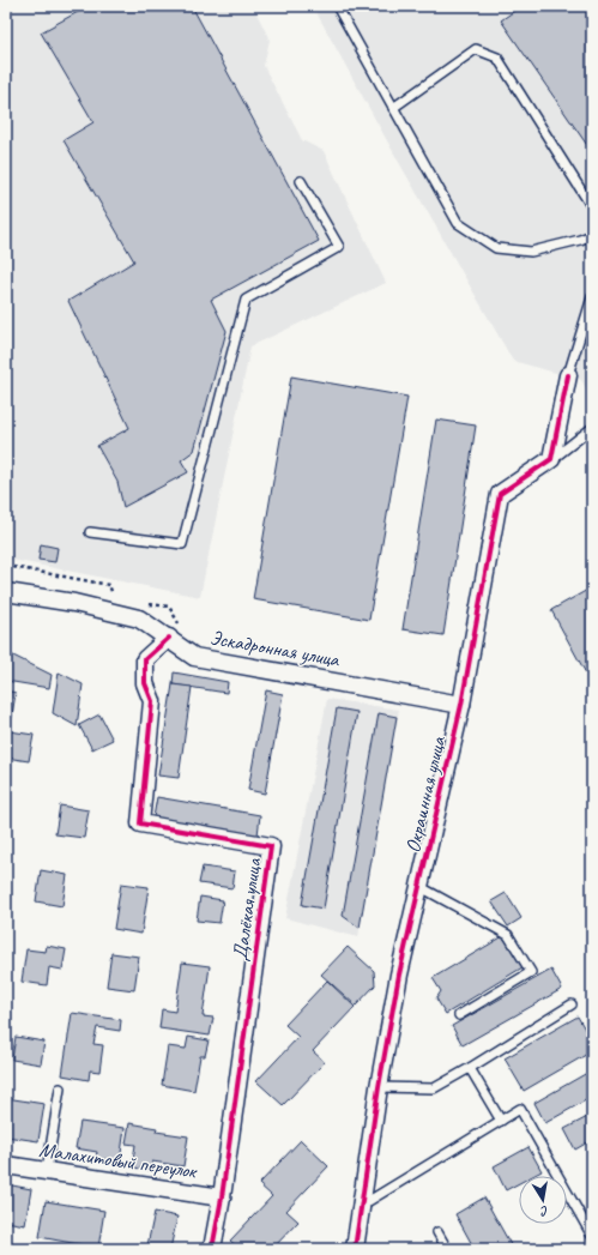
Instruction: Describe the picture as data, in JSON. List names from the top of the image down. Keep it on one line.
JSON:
{"streets":{"street":["Эскадронная улица","Окраинная улица","Далёкая улица","Малахитовый переулок"]},"crossings":[["Эскадронная улица","Окраинная улица"],["Эскадронная улица","Далёкая улица"],["Далёкая улица","Малахитовый переулок"]],"north":"bottom"}
